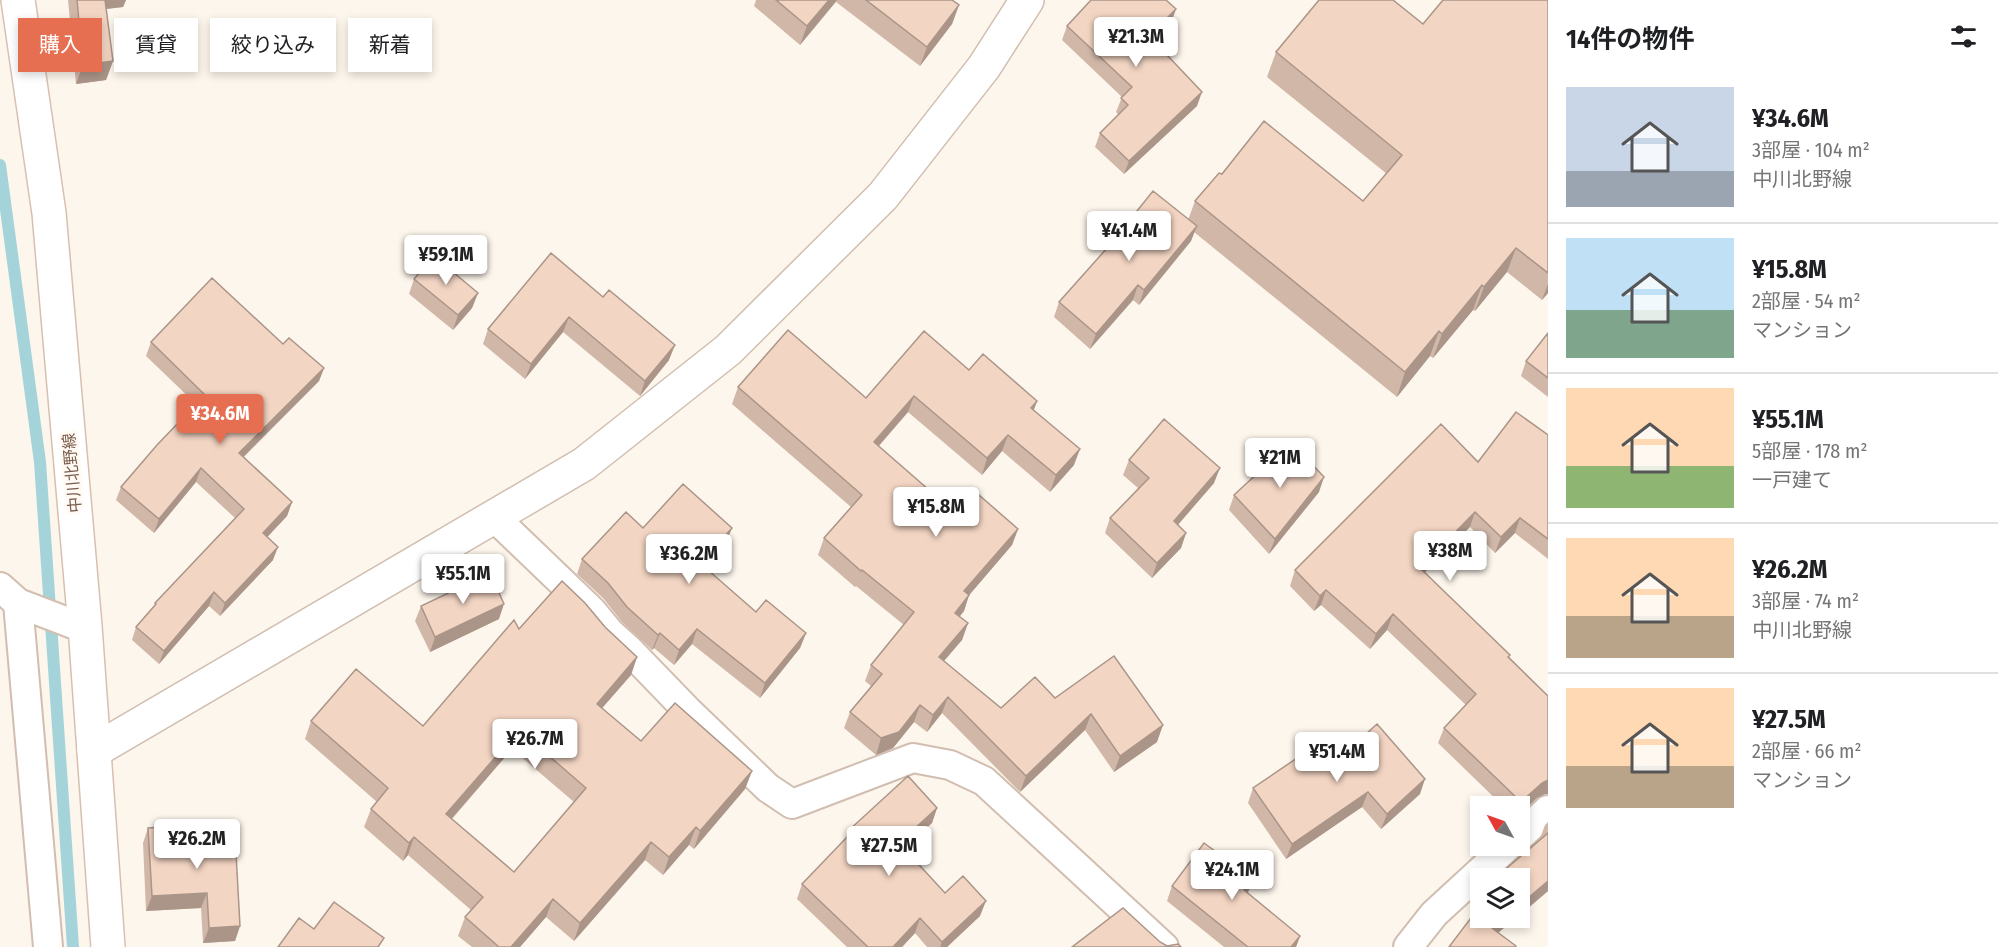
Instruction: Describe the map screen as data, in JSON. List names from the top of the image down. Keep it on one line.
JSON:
{"streets":{"street":["中川北野線"]},"north":"top left","page":{"heading":"14件の物件","price":["¥21.3M","¥41.4M","¥59.1M","¥34.6M","¥21M","¥15.8M","¥38M","¥36.2M","¥55.1M","¥26.7M","¥51.4M","¥26.2M","¥27.5M","¥24.1M"],"chip":["購入","賃貸","絞り込み","新着"],"list":[{"name":"¥34.6M","note":"3部屋 · 104 m² · 中川北野線"},{"name":"¥15.8M","note":"2部屋 · 54 m² · マンション"},{"name":"¥55.1M","note":"5部屋 · 178 m² · 一戸建て"},{"name":"¥26.2M","note":"3部屋 · 74 m² · 中川北野線"},{"name":"¥27.5M","note":"2部屋 · 66 m² · マンション"}]}}
